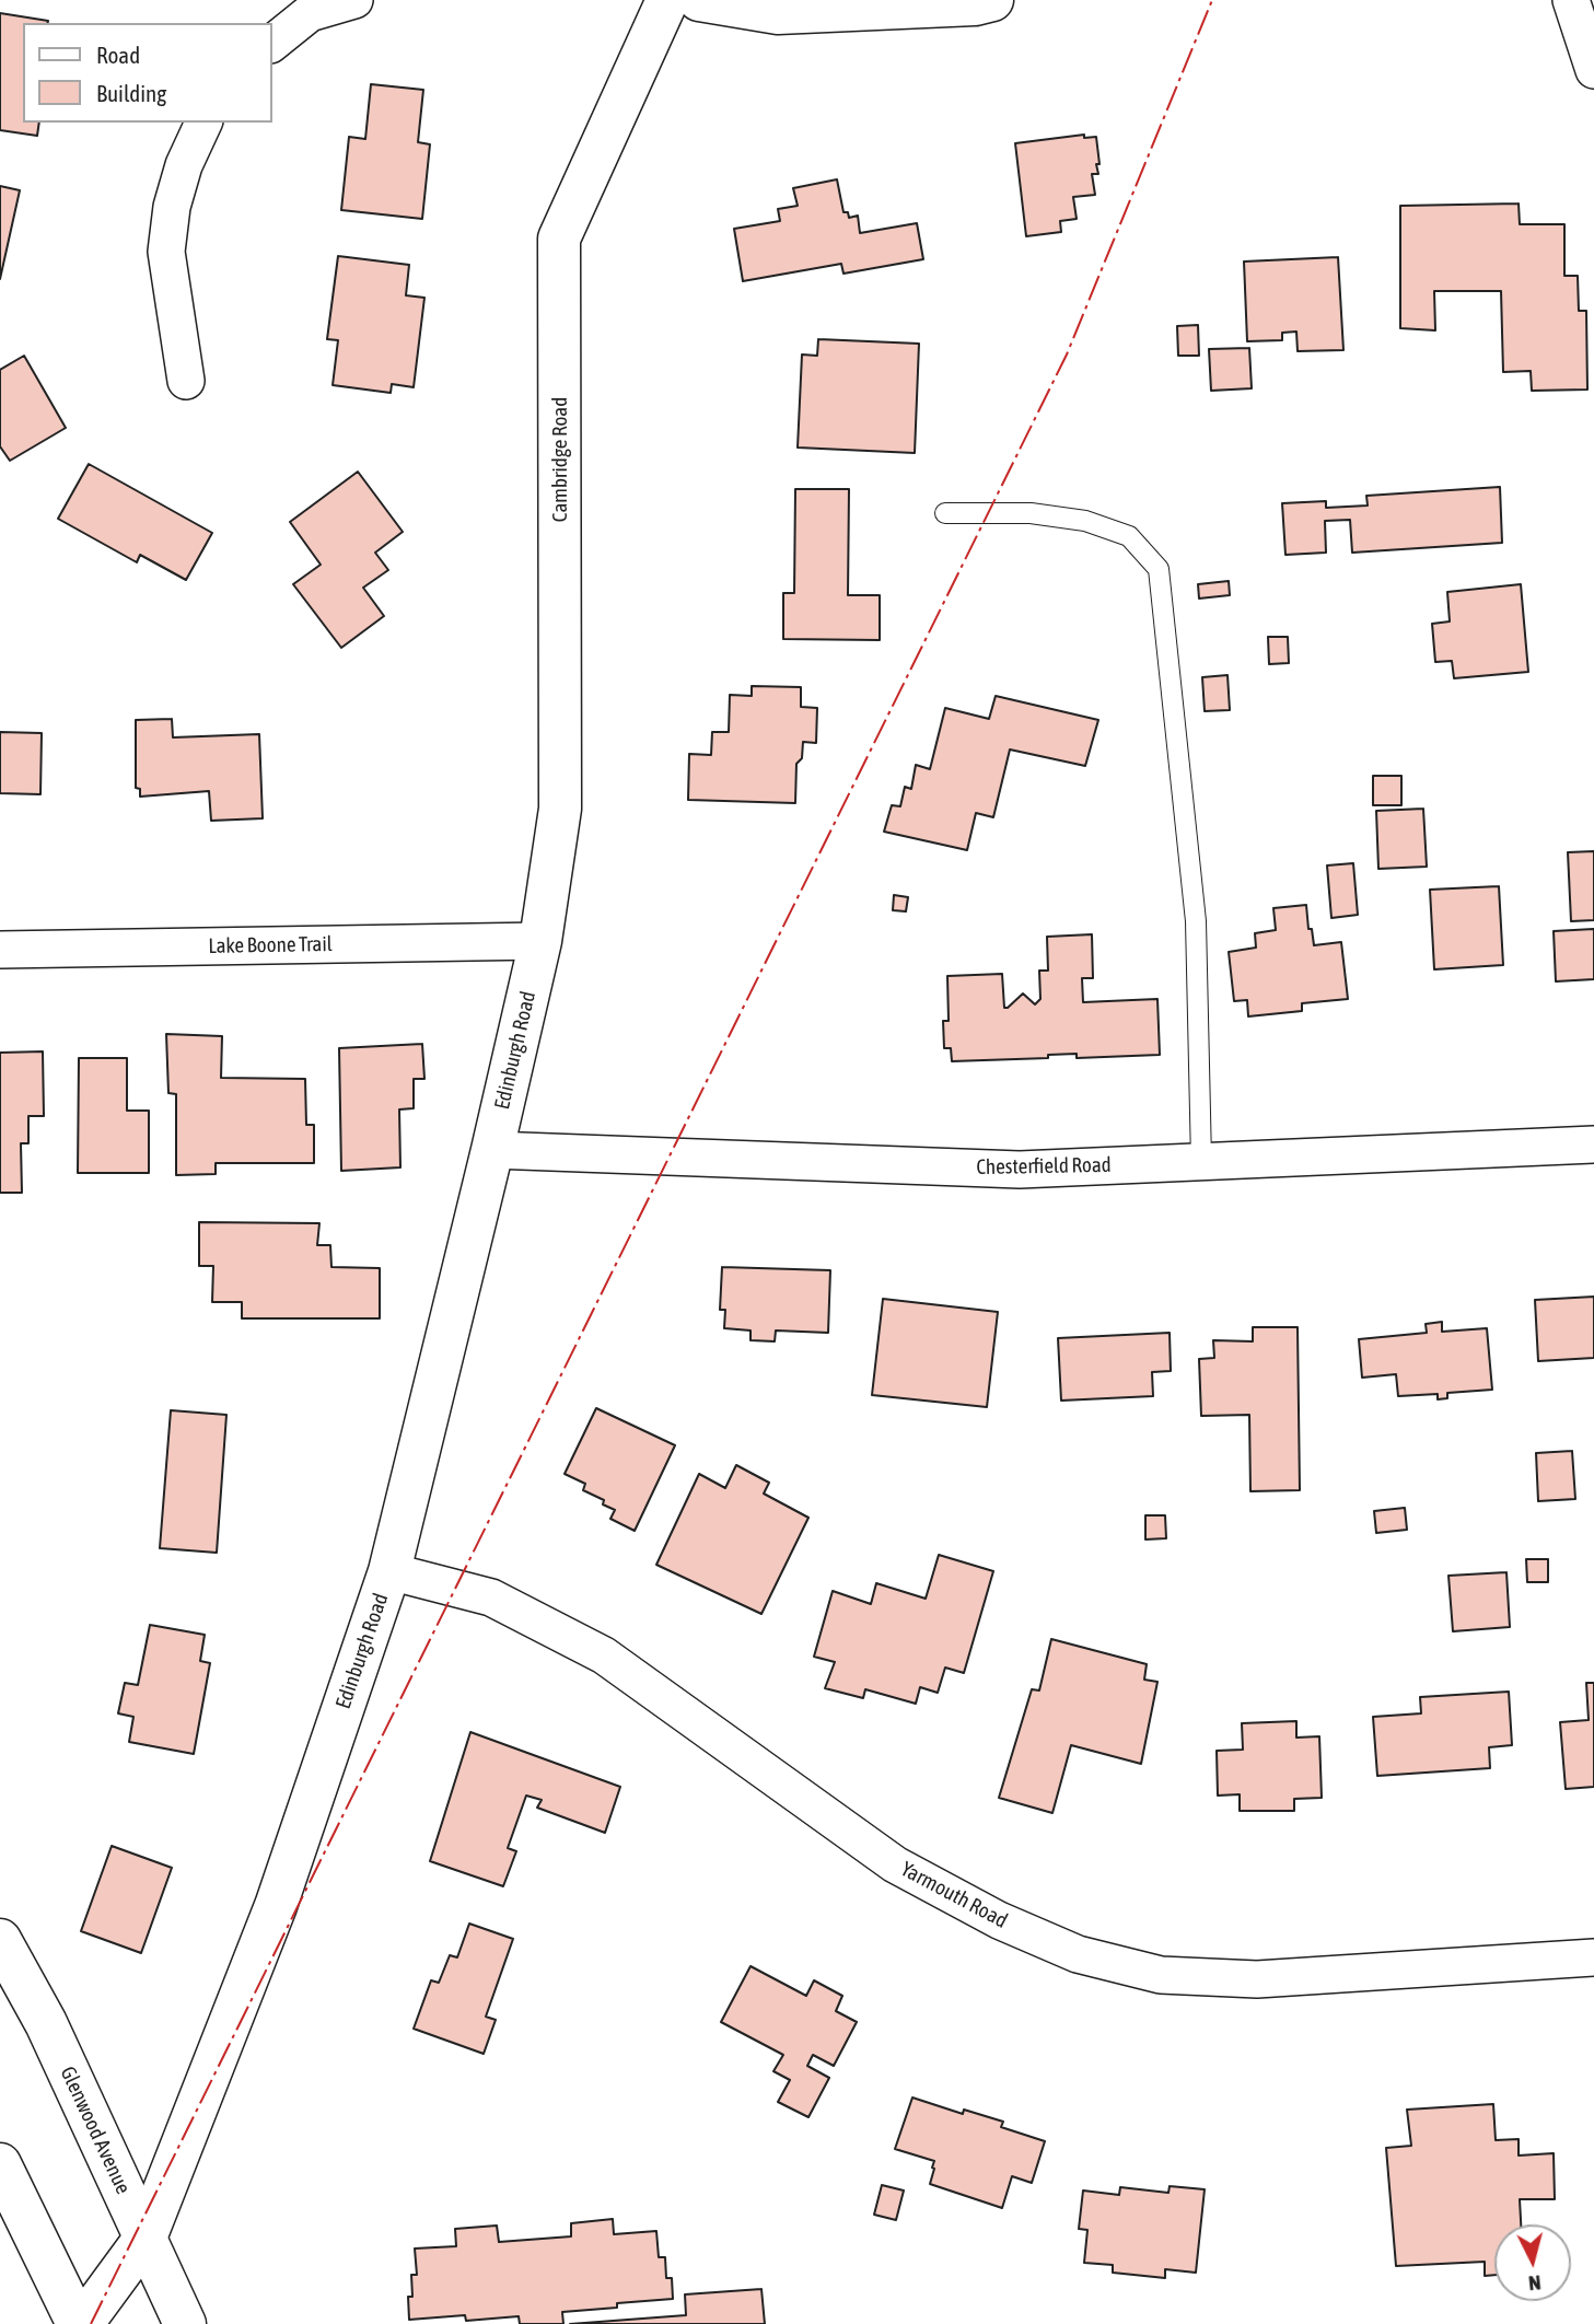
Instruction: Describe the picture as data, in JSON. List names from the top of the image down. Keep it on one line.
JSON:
{"streets":{"street":["Cambridge Road","Lake Boone Trail","Edinburgh Road","Chesterfield Road","Yarmouth Road","Glenwood Avenue"]},"crossings":[["Cambridge Road","Lake Boone Trail"],["Cambridge Road","Edinburgh Road"],["Lake Boone Trail","Edinburgh Road"],["Edinburgh Road","Chesterfield Road"],["Edinburgh Road","Yarmouth Road"],["Edinburgh Road","Glenwood Avenue"]],"legend":["Road","Building"],"north":"bottom"}
